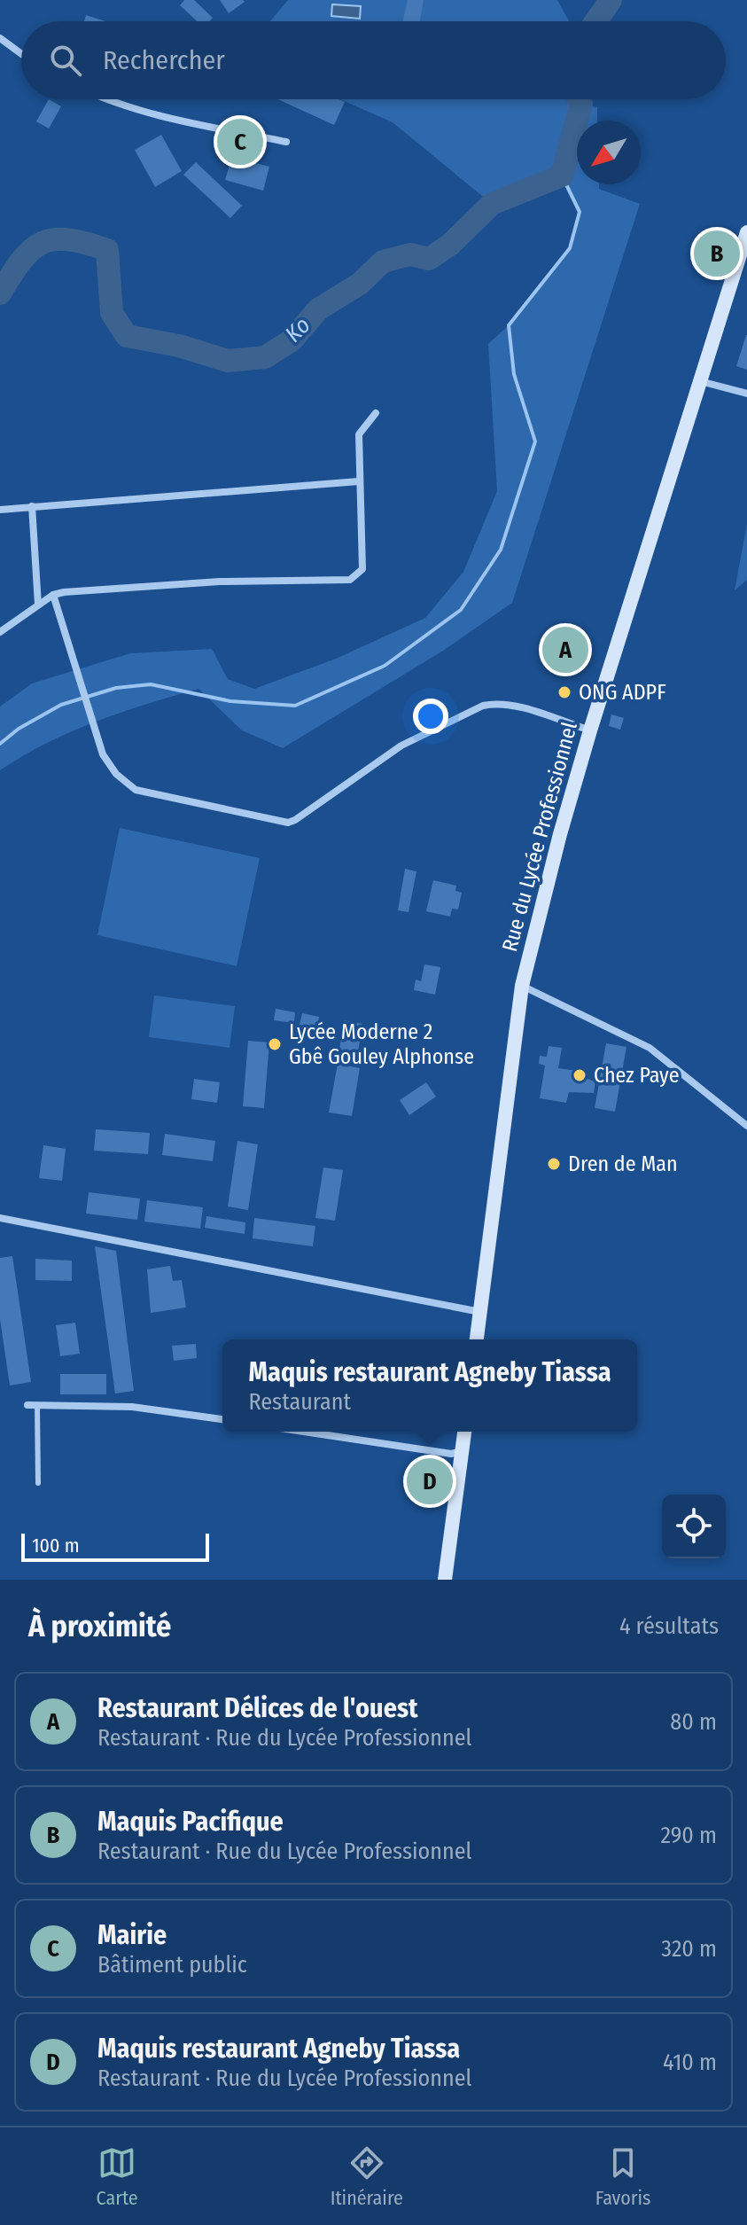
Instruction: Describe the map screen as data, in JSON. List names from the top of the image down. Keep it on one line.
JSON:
{"streets":{"main road":["Rue du Lycée Professionnel"]},"water":["Ko"],"places":["ONG ADPF","Lycée Moderne 2 Gbê Gouley Alphonse","Chez Paye","Dren de Man"],"scale_bar":"100 m","north":"bottom left","page":{"search":"Rechercher","pins":["C","B","A","D"],"popup":["Maquis restaurant Agneby Tiassa","Restaurant"],"scale":"100 m","heading":["À proximité","4 résultats"],"list":[{"mark":"A","name":"Restaurant Délices de l'ouest","note":"Restaurant · Rue du Lycée Professionnel","value":"80 m"},{"mark":"B","name":"Maquis Pacifique","note":"Restaurant · Rue du Lycée Professionnel","value":"290 m"},{"mark":"C","name":"Mairie","note":"Bâtiment public","value":"320 m"},{"mark":"D","name":"Maquis restaurant Agneby Tiassa","note":"Restaurant · Rue du Lycée Professionnel","value":"410 m"}],"nav":["Carte","Itinéraire","Favoris"]}}
